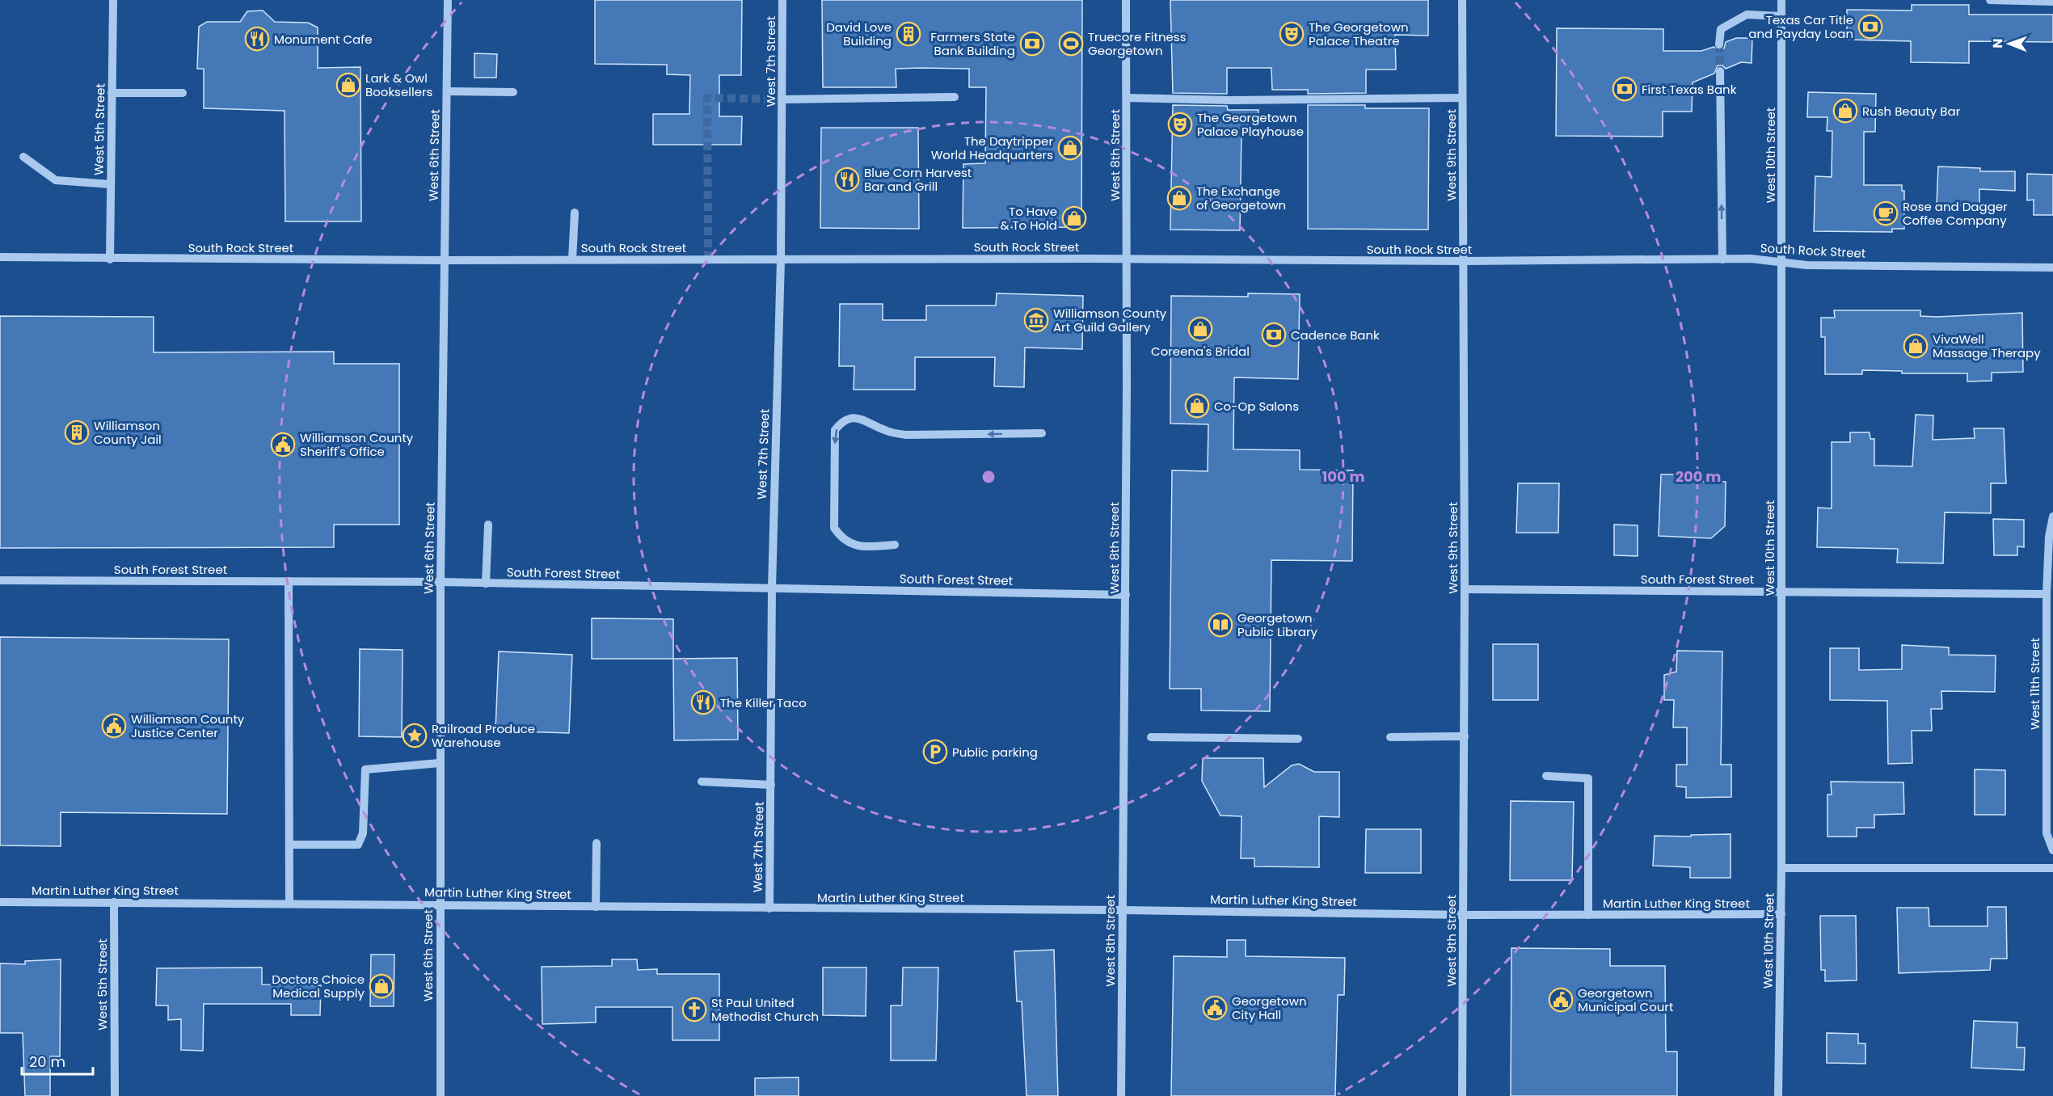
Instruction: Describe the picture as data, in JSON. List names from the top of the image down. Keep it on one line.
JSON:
{"streets":{"street":["West 7th Street","West 5th Street","West 6th Street","West 8th Street","West 9th Street","West 10th Street","South Rock Street","South Forest Street","West 11th Street","Martin Luther King Street"]},"crossings":[["West 7th Street","South Rock Street"],["West 7th Street","South Forest Street"],["West 7th Street","Martin Luther King Street"],["West 5th Street","South Rock Street"],["West 5th Street","Martin Luther King Street"],["West 6th Street","South Rock Street"],["West 6th Street","South Forest Street"],["West 6th Street","Martin Luther King Street"],["West 8th Street","South Rock Street"],["West 8th Street","South Forest Street"],["West 8th Street","Martin Luther King Street"],["West 9th Street","South Rock Street"],["West 9th Street","South Forest Street"],["West 9th Street","Martin Luther King Street"],["West 10th Street","South Rock Street"],["West 10th Street","South Forest Street"],["West 10th Street","Martin Luther King Street"],["South Forest Street","West 11th Street"]],"places":{"bank":["Texas Car Title and Payday Loan","Farmers State Bank Building","First Texas Bank","Cadence Bank"],"building":["David Love Building","Williamson County Jail"],"theatre":["The Georgetown Palace Theatre","The Georgetown Palace Playhouse"],"restaurant":["Monument Cafe","Blue Corn Harvest Bar and Grill","The Killer Taco"],"sports":["Truecore Fitness Georgetown"],"shop":["Lark & Owl Booksellers","Rush Beauty Bar","The Daytripper World Headquarters","The Exchange of Georgetown","To Have & To Hold","Coreena's Bridal","VivaWell Massage Therapy","Co-Op Salons","Doctors Choice Medical Supply"],"cafe":["Rose and Dagger Coffee Company"],"museum":["Williamson County Art Guild Gallery"],"public building":["Williamson County Sheriff's Office","Williamson County Justice Center","Georgetown Municipal Court","Georgetown City Hall"],"library":["Georgetown Public Library"],"place":["Railroad Produce Warehouse"],"parking":["Public parking"],"church":["St Paul United Methodist Church"]},"scale_bar":"20 m","north":"left","rings":["100 m","200 m"]}
